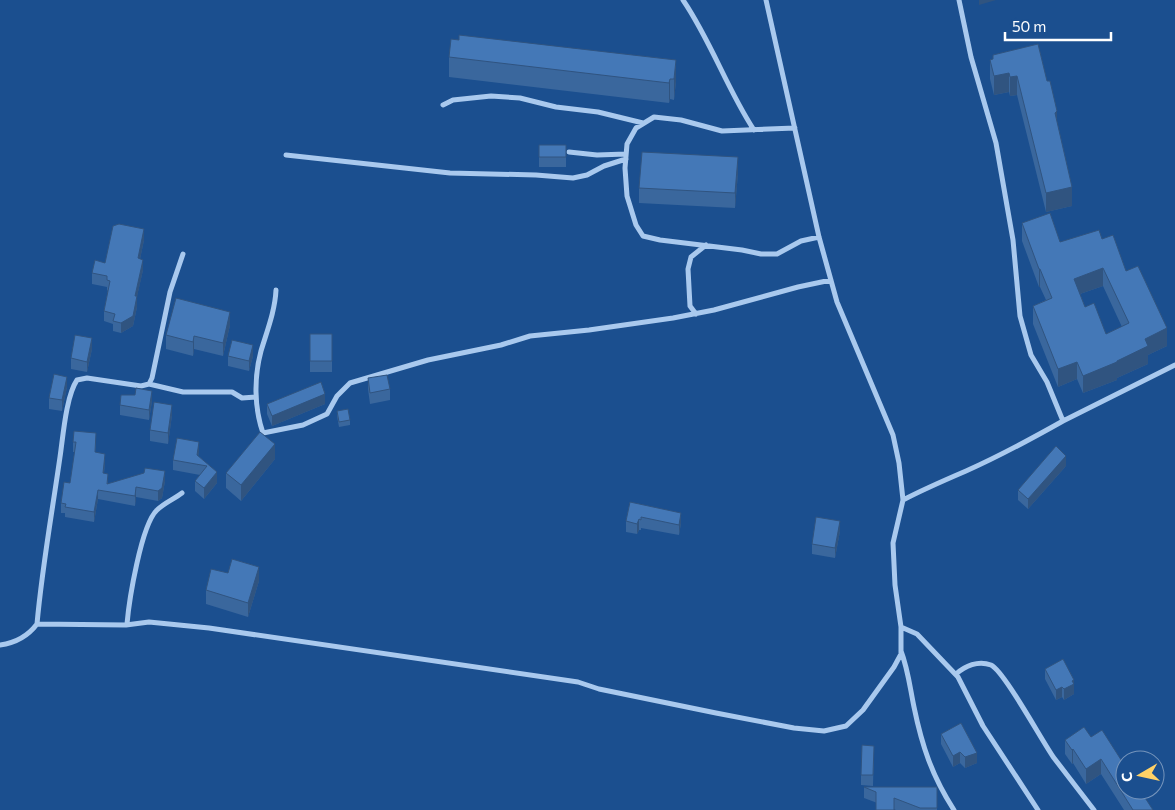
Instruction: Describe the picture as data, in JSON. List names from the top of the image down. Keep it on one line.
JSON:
{"scale_bar":"50 m","north":"left"}
